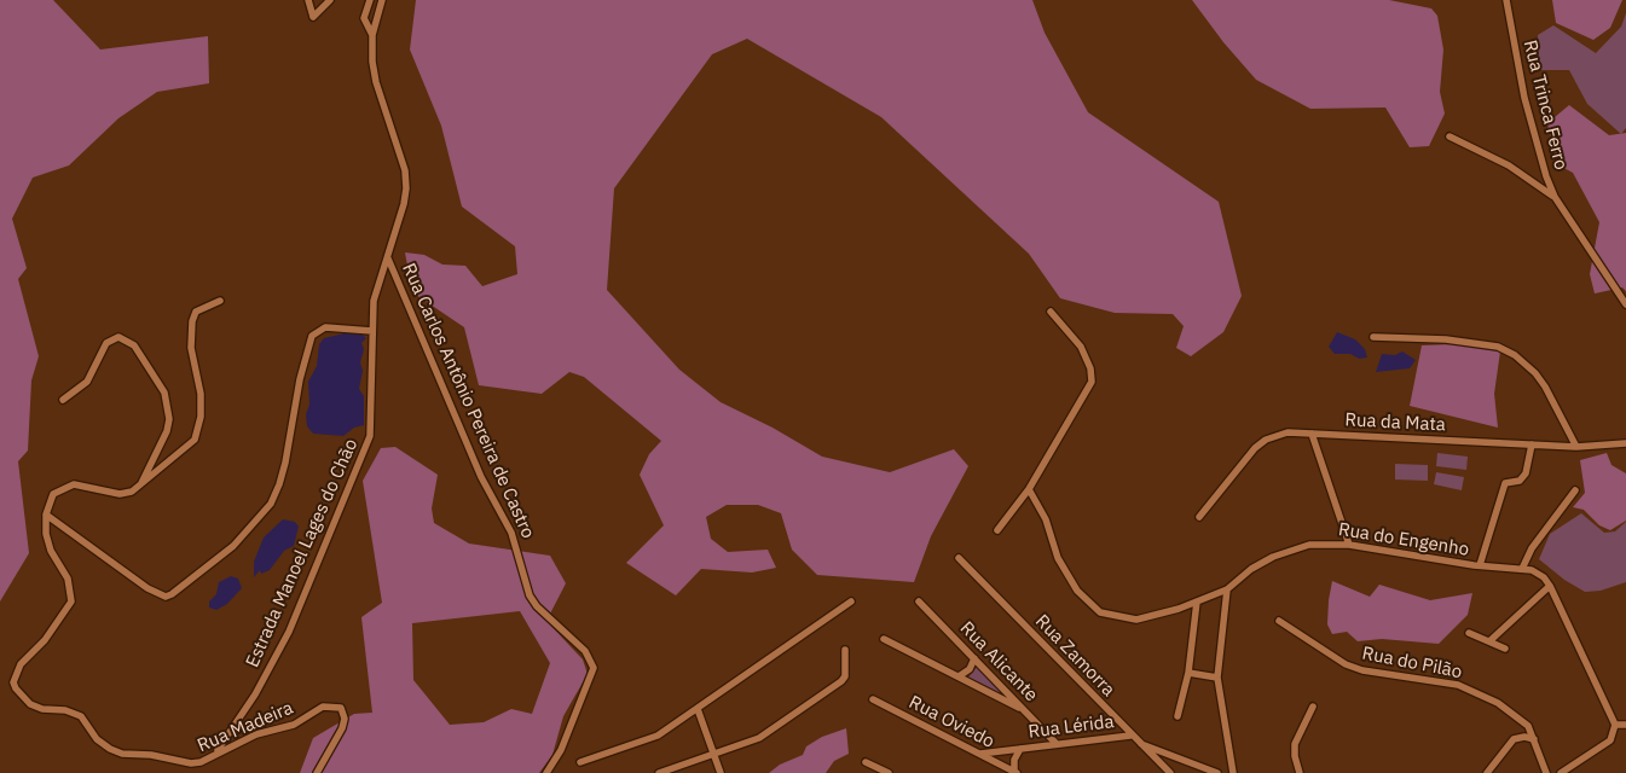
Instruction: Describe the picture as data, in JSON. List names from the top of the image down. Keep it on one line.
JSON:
{"streets":{"street":["Rua Trinca Ferro","Rua Carlos Antônio Pereira de Castro","Rua da Mata","Rua do Engenho","Estrada Manoel Lages do Chão","Rua Zamorra","Rua Alicante","Rua do Pilão","Rua Oviedo","Rua Madeira","Rua Lérida"]},"crossings":[["Rua Carlos Antônio Pereira de Castro","Estrada Manoel Lages do Chão"],["Estrada Manoel Lages do Chão","Rua Madeira"],["Rua Zamorra","Rua Lérida"],["Rua Alicante","Rua Lérida"],["Rua Oviedo","Rua Lérida"]]}
